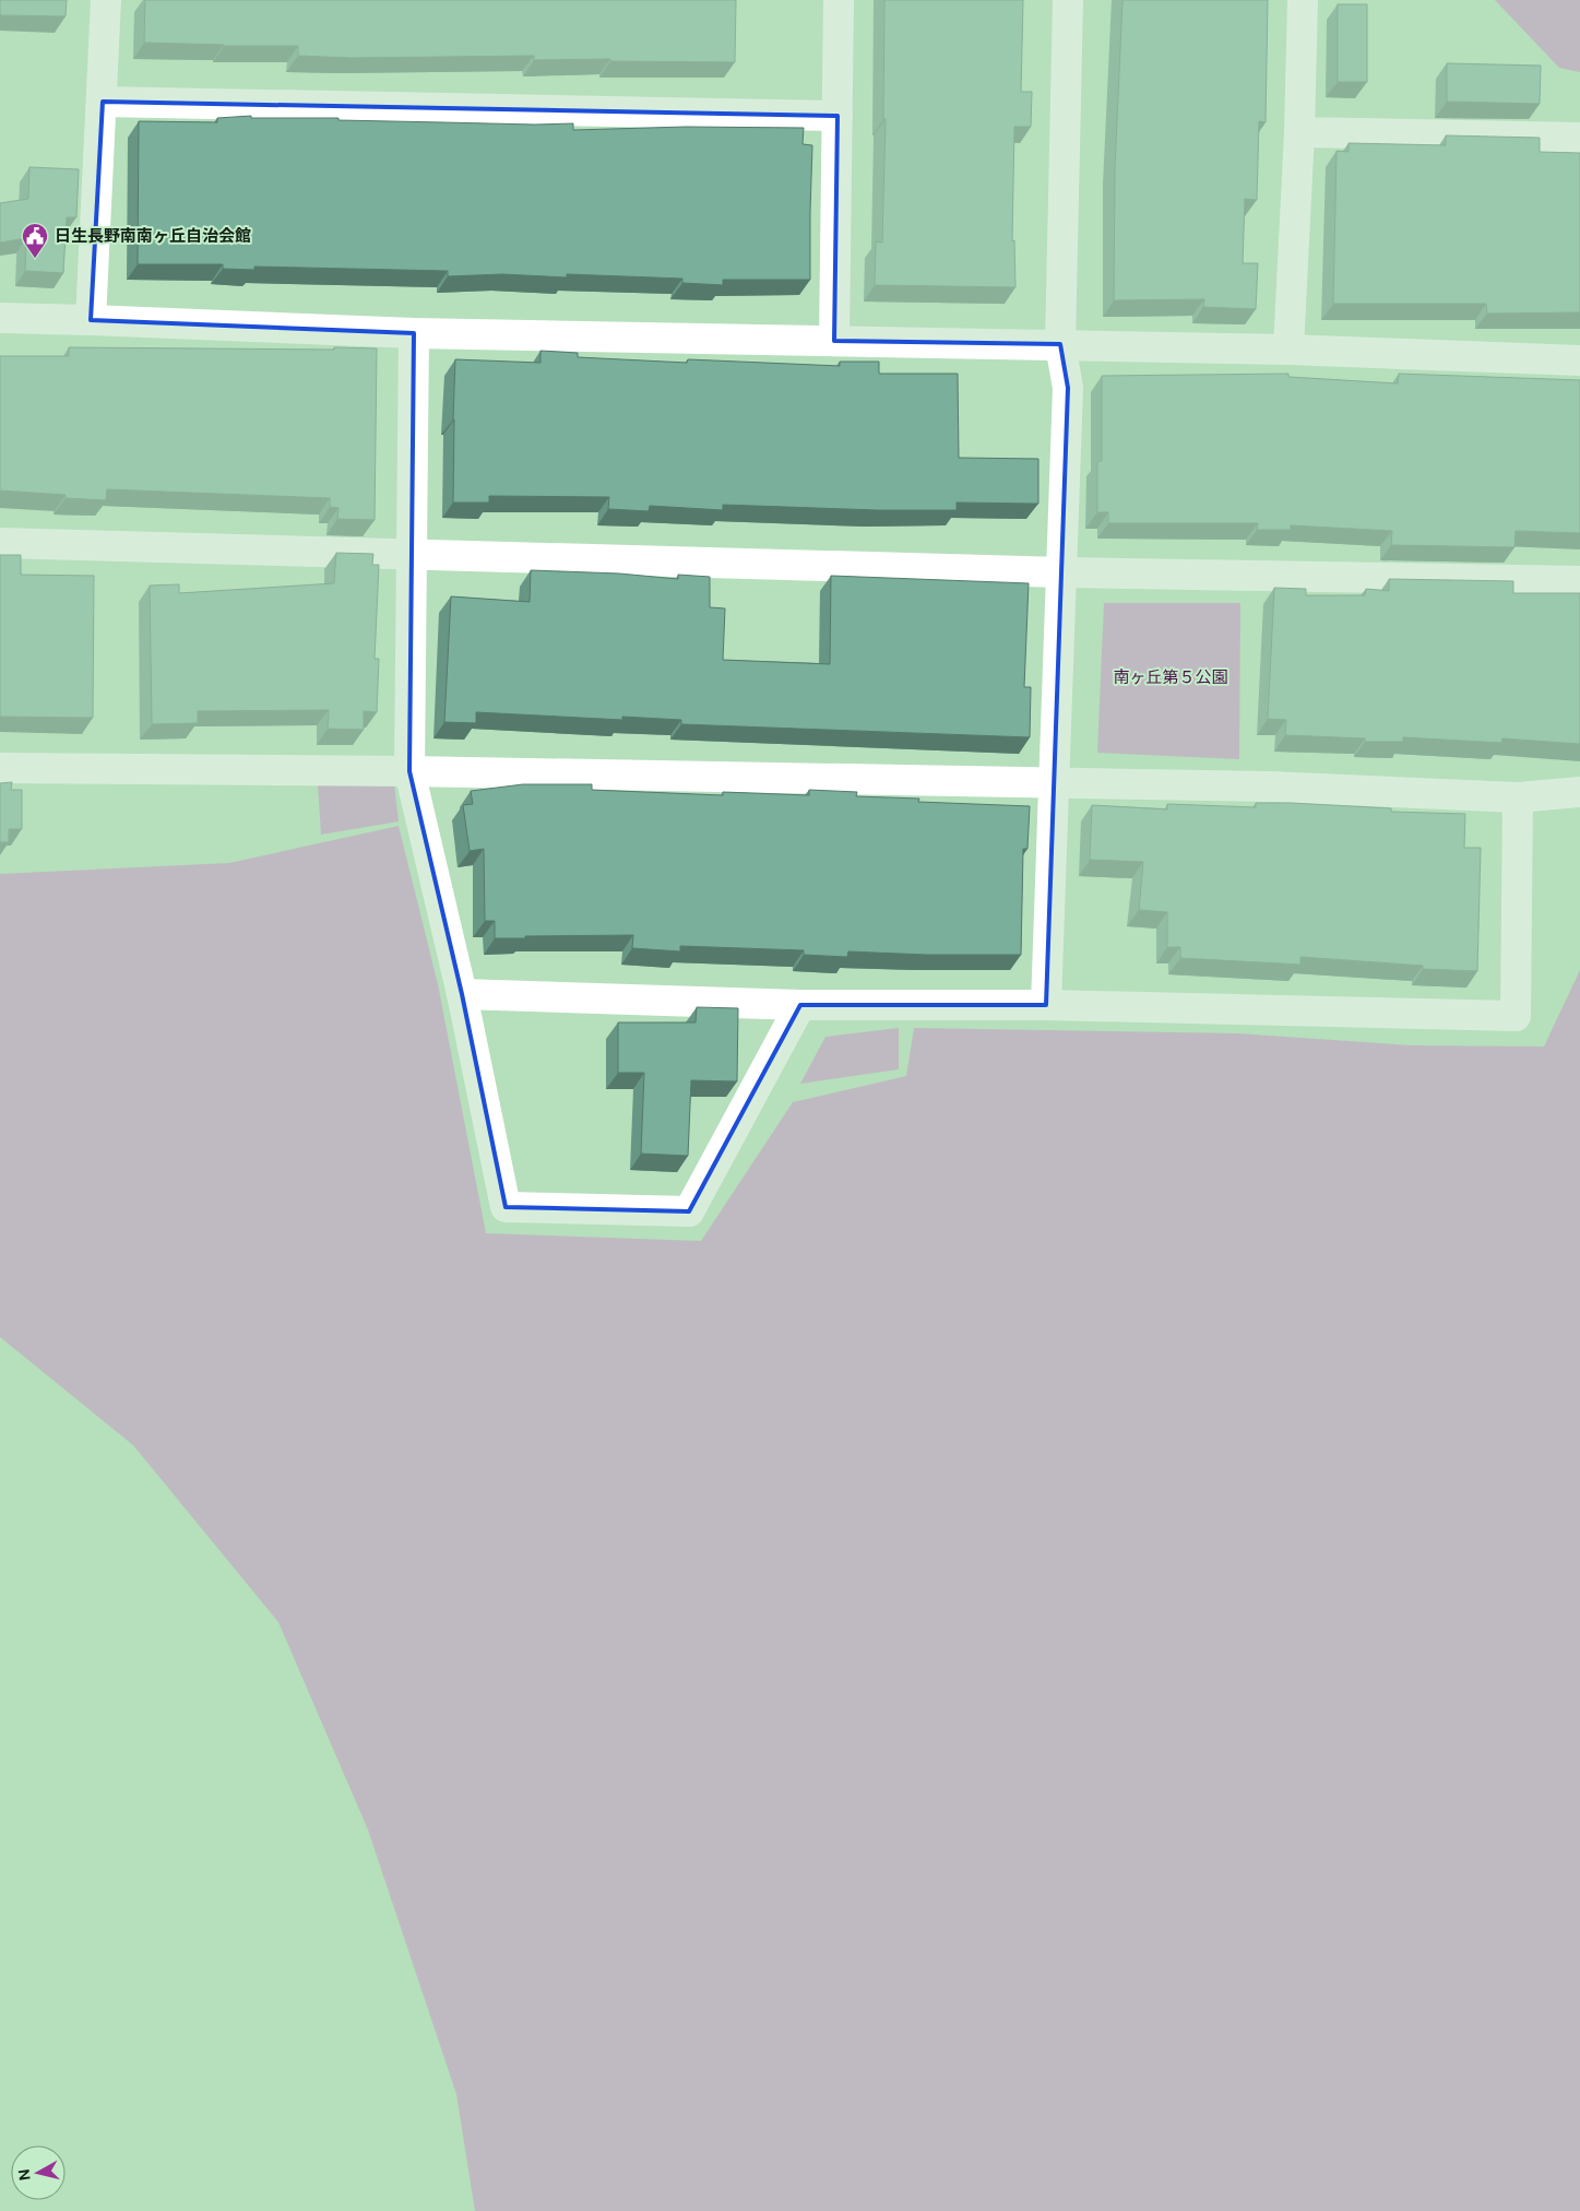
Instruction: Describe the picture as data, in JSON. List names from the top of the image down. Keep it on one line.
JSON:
{"parks":["南ヶ丘第５公園"],"places":{"public building":["日生長野南南ヶ丘自治会館"]},"north":"left"}
